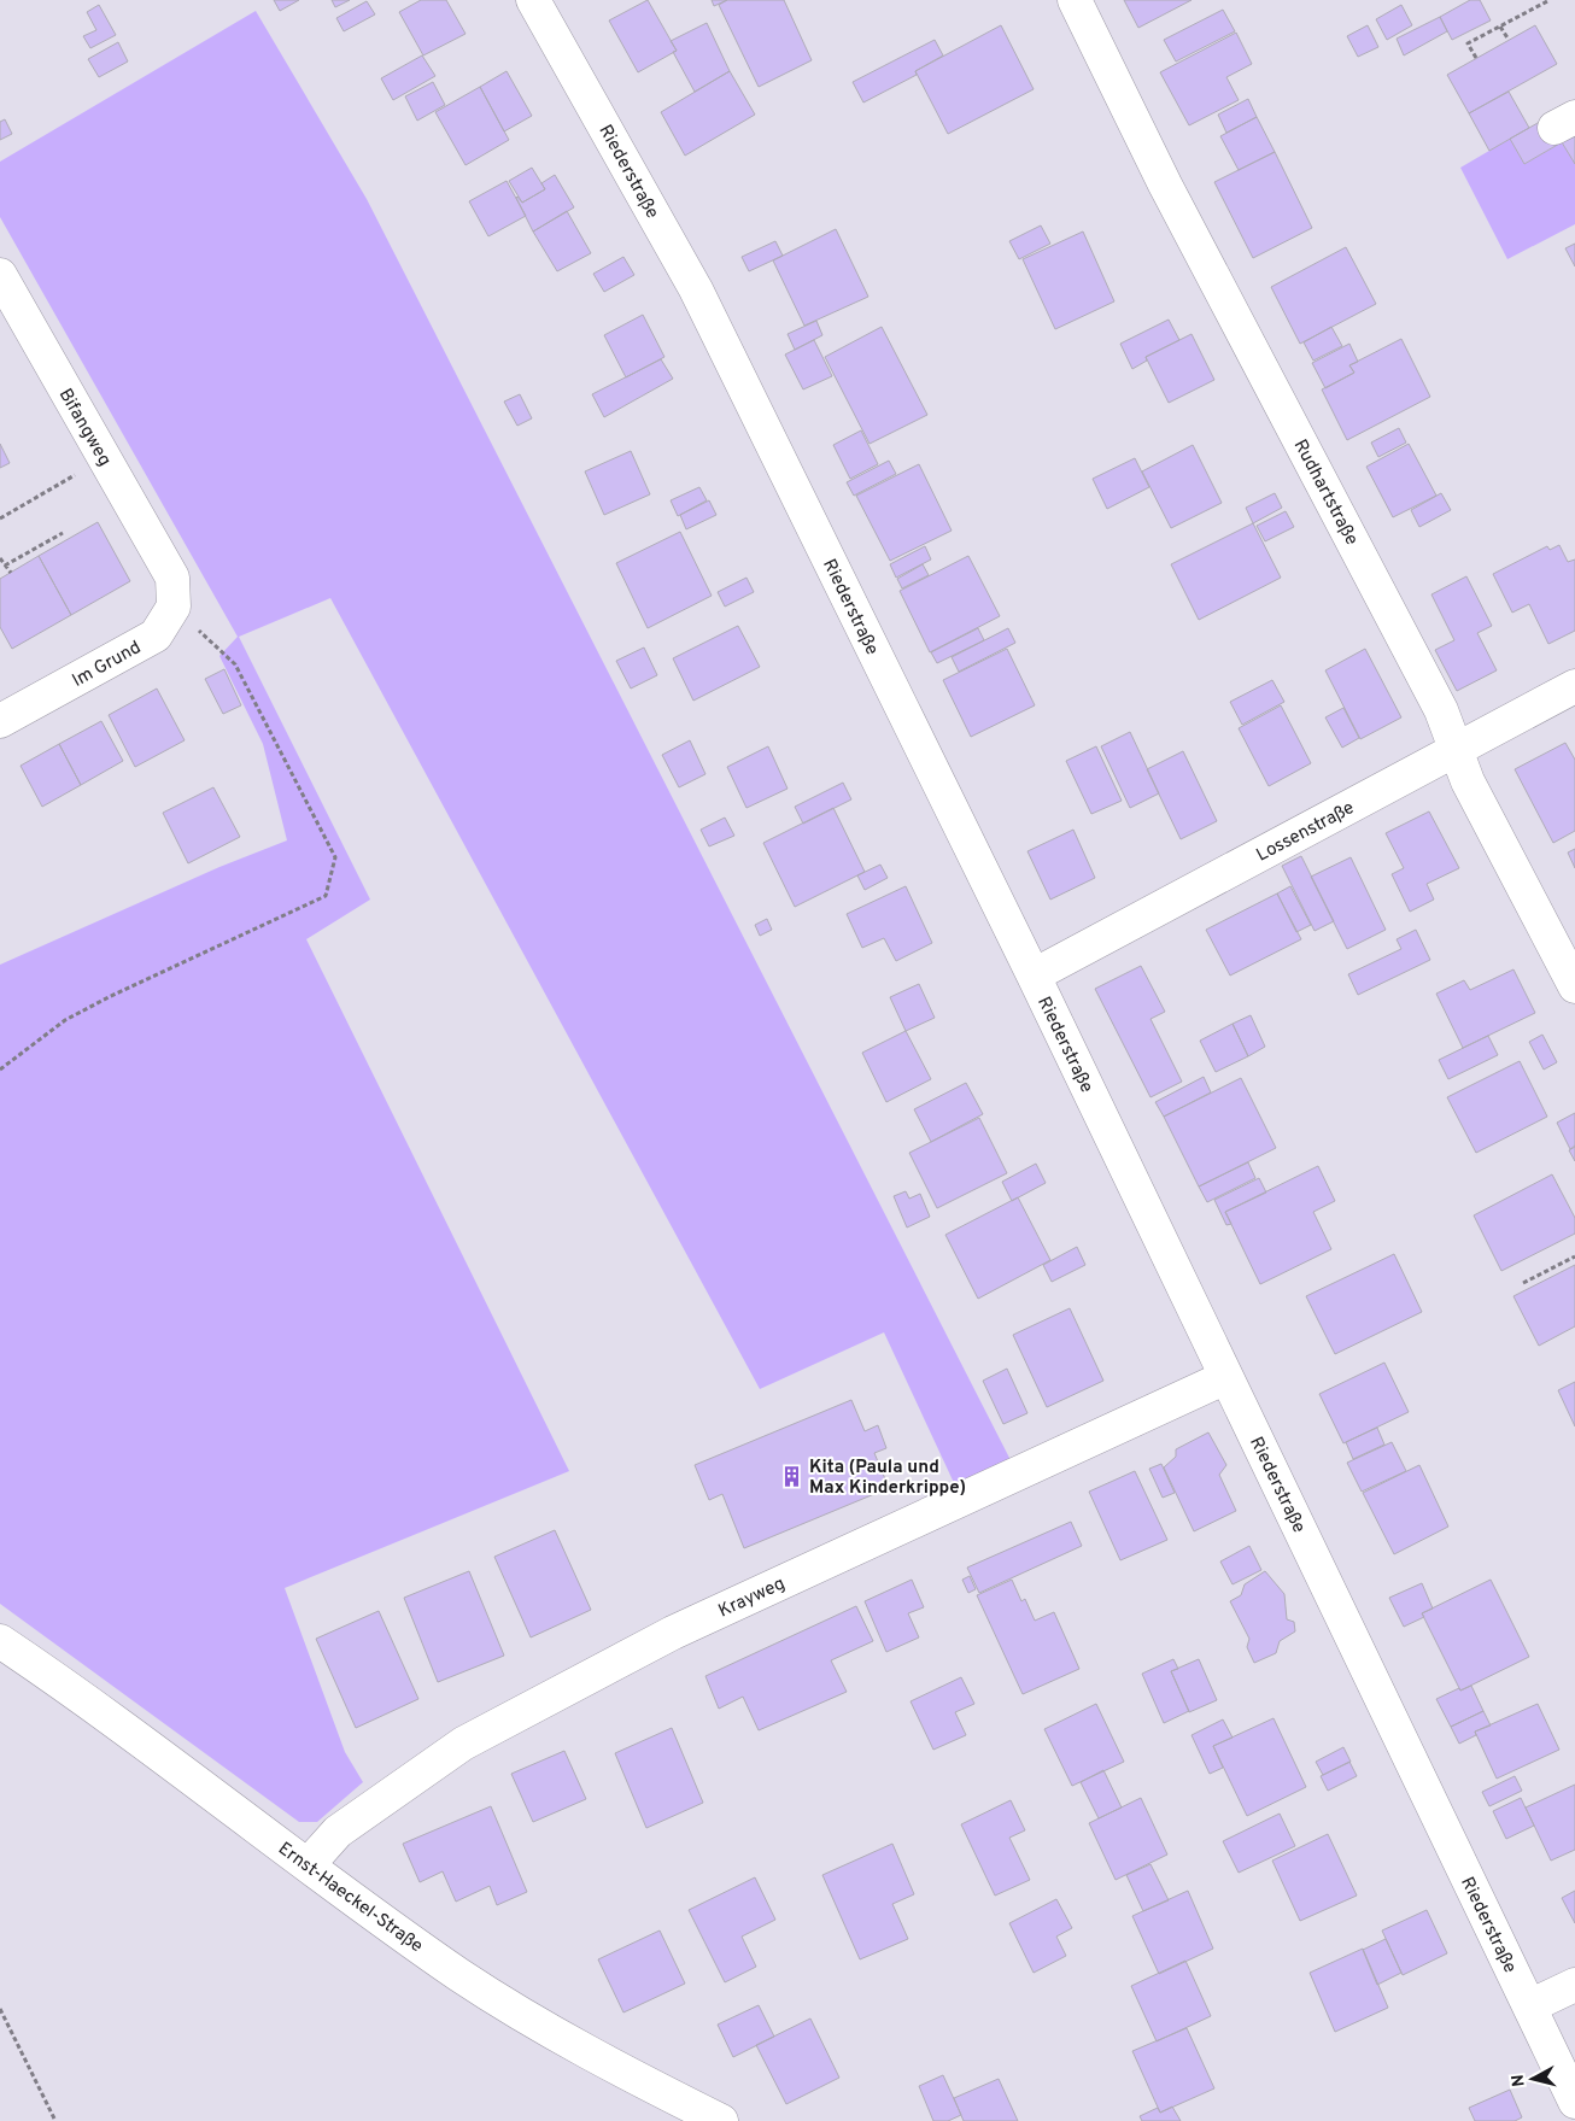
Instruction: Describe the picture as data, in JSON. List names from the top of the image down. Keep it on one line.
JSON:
{"streets":{"street":["Riederstraße","Bifangweg","Rudhartstraße","Im Grund","Lossenstraße","Krayweg","Ernst-Haeckel-Straße"]},"crossings":[["Riederstraße","Lossenstraße"],["Riederstraße","Krayweg"],["Bifangweg","Im Grund"],["Rudhartstraße","Lossenstraße"],["Krayweg","Ernst-Haeckel-Straße"]],"places":{"building":["Kita (Paula und Max Kinderkrippe)"]},"north":"left"}
